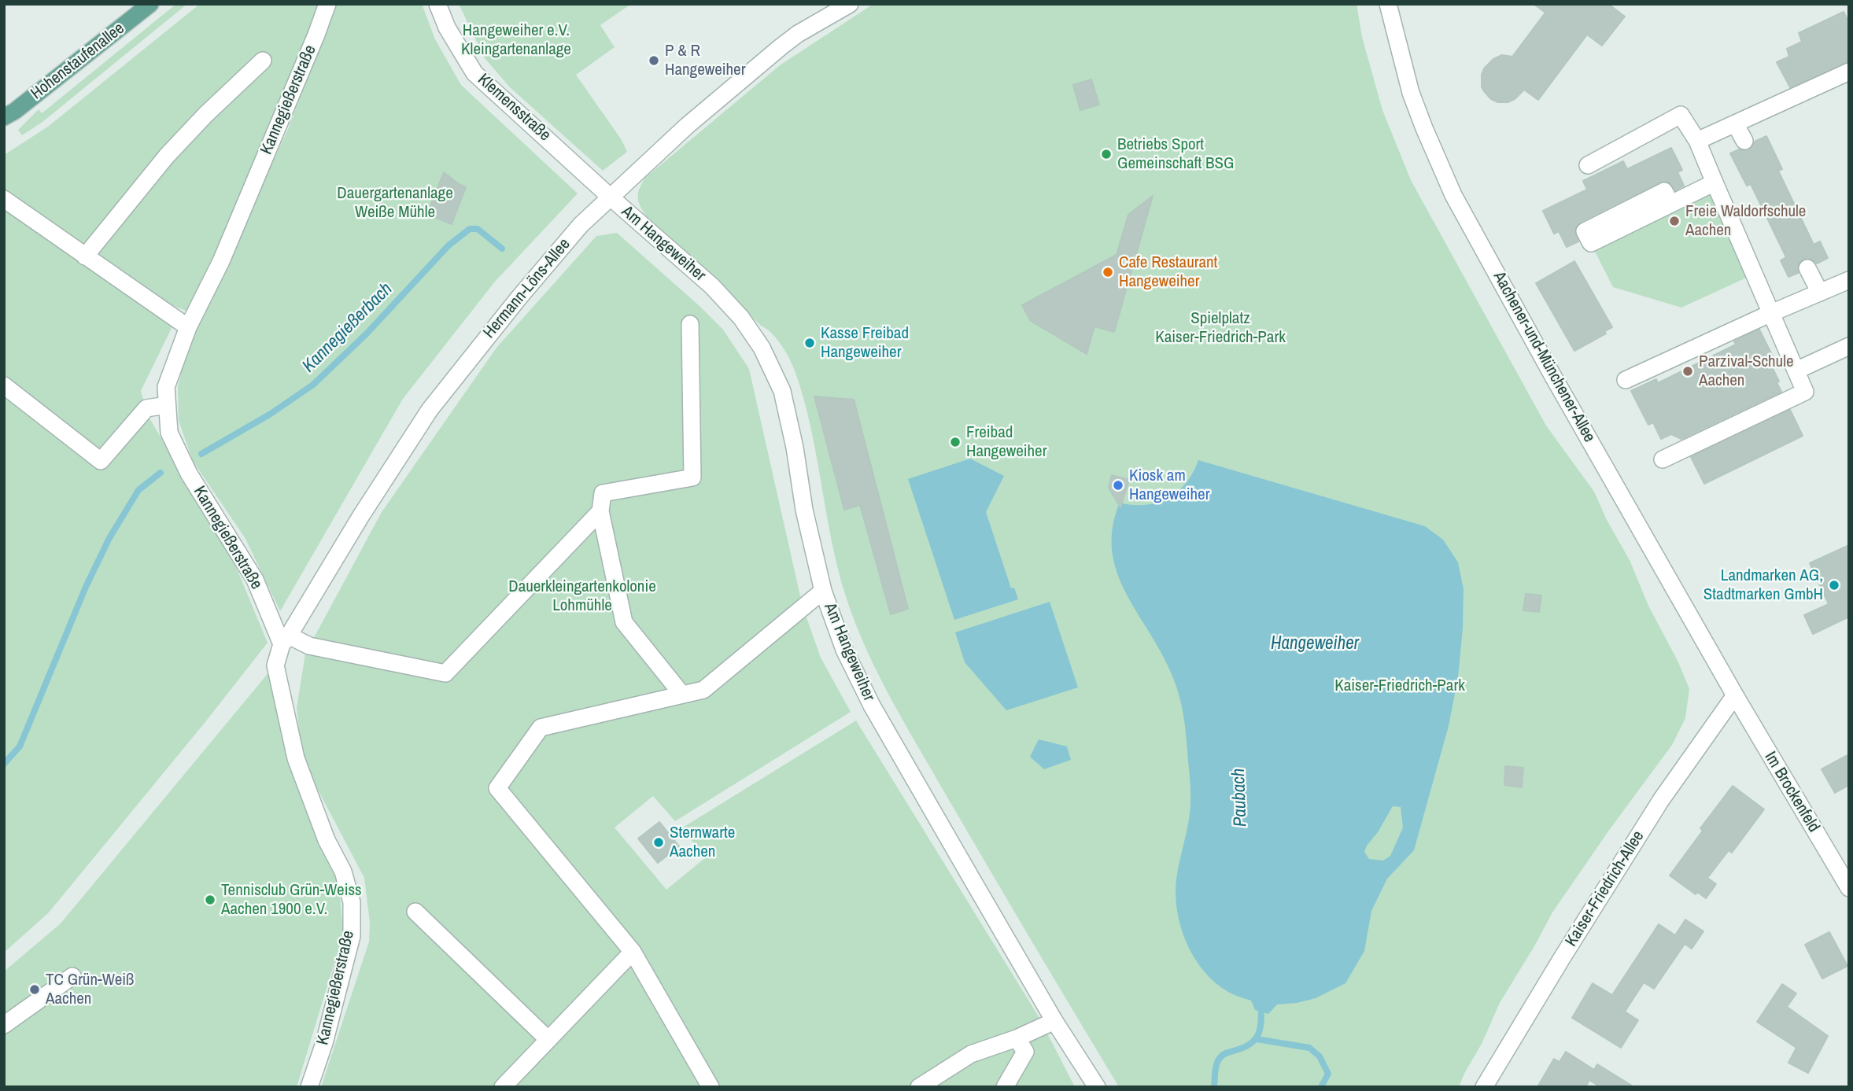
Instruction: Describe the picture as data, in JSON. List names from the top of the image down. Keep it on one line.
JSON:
{"streets":{"main road":["Hohenstaufenallee"],"street":["Kannegießerstraße","Klemensstraße","Am Hangeweiher","Hermann-Löns-Allee","Aachener-und-Münchener-Allee","Im Brockenfeld","Kaiser-Friedrich-Allee"]},"crossings":[["Kannegießerstraße","Hermann-Löns-Allee"],["Klemensstraße","Am Hangeweiher"],["Klemensstraße","Hermann-Löns-Allee"],["Am Hangeweiher","Hermann-Löns-Allee"],["Aachener-und-Münchener-Allee","Im Brockenfeld"],["Aachener-und-Münchener-Allee","Kaiser-Friedrich-Allee"],["Im Brockenfeld","Kaiser-Friedrich-Allee"]],"water":["Kannegießerbach","Hangeweiher","Paubach"],"parks":["Hangeweiher e.V. Kleingartenanlage","Dauergartenanlage Weiße Mühle","Spielplatz Kaiser-Friedrich-Park","Dauerkleingartenkolonie Lohmühle","Kaiser-Friedrich-Park"],"places":["P & R Hangeweiher","Betriebs Sport Gemeinschaft BSG","Freie Waldorfschule Aachen","Cafe Restaurant Hangeweiher","Kasse Freibad Hangeweiher","Parzival-Schule Aachen","Freibad Hangeweiher","Kiosk am Hangeweiher","Landmarken AG, Stadtmarken GmbH","Sternwarte Aachen","Tennisclub Grün-Weiss Aachen 1900 e.V.","TC Grün-Weiß Aachen"]}
